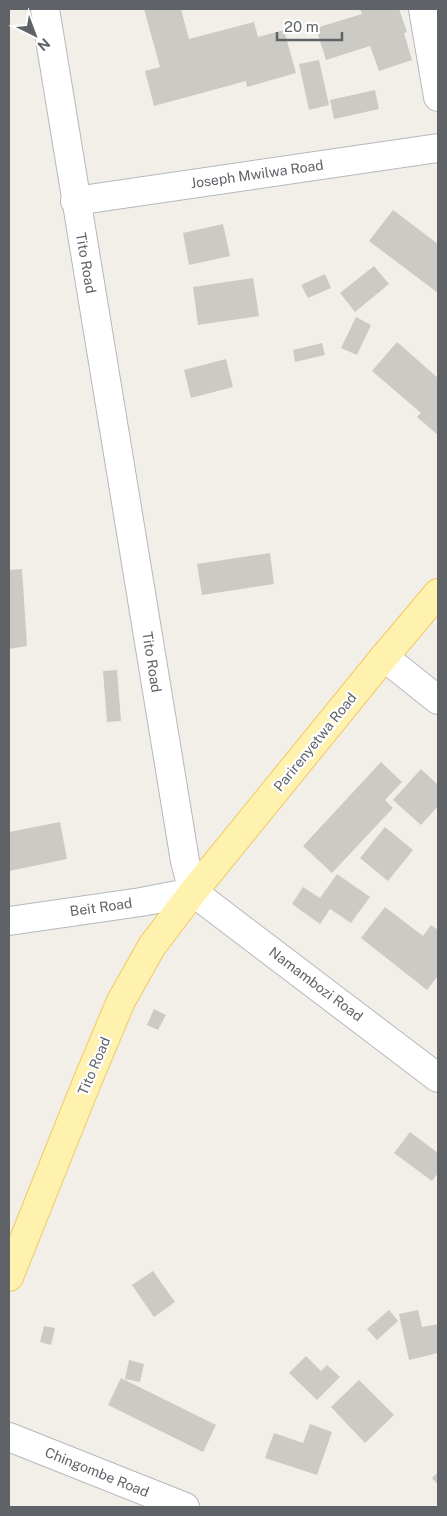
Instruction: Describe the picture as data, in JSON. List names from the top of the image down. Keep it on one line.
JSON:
{"streets":{"main road":["Tito Road","Parirenyetwa Road"],"street":["Joseph Mwilwa Road","Beit Road","Namambozi Road","Chingombe Road"]},"crossings":[["Joseph Mwilwa Road","Tito Road"],["Tito Road","Parirenyetwa Road"],["Tito Road","Beit Road"],["Tito Road","Namambozi Road"],["Parirenyetwa Road","Beit Road"],["Parirenyetwa Road","Namambozi Road"],["Beit Road","Namambozi Road"]],"scale_bar":"20 m","north":"bottom right"}
